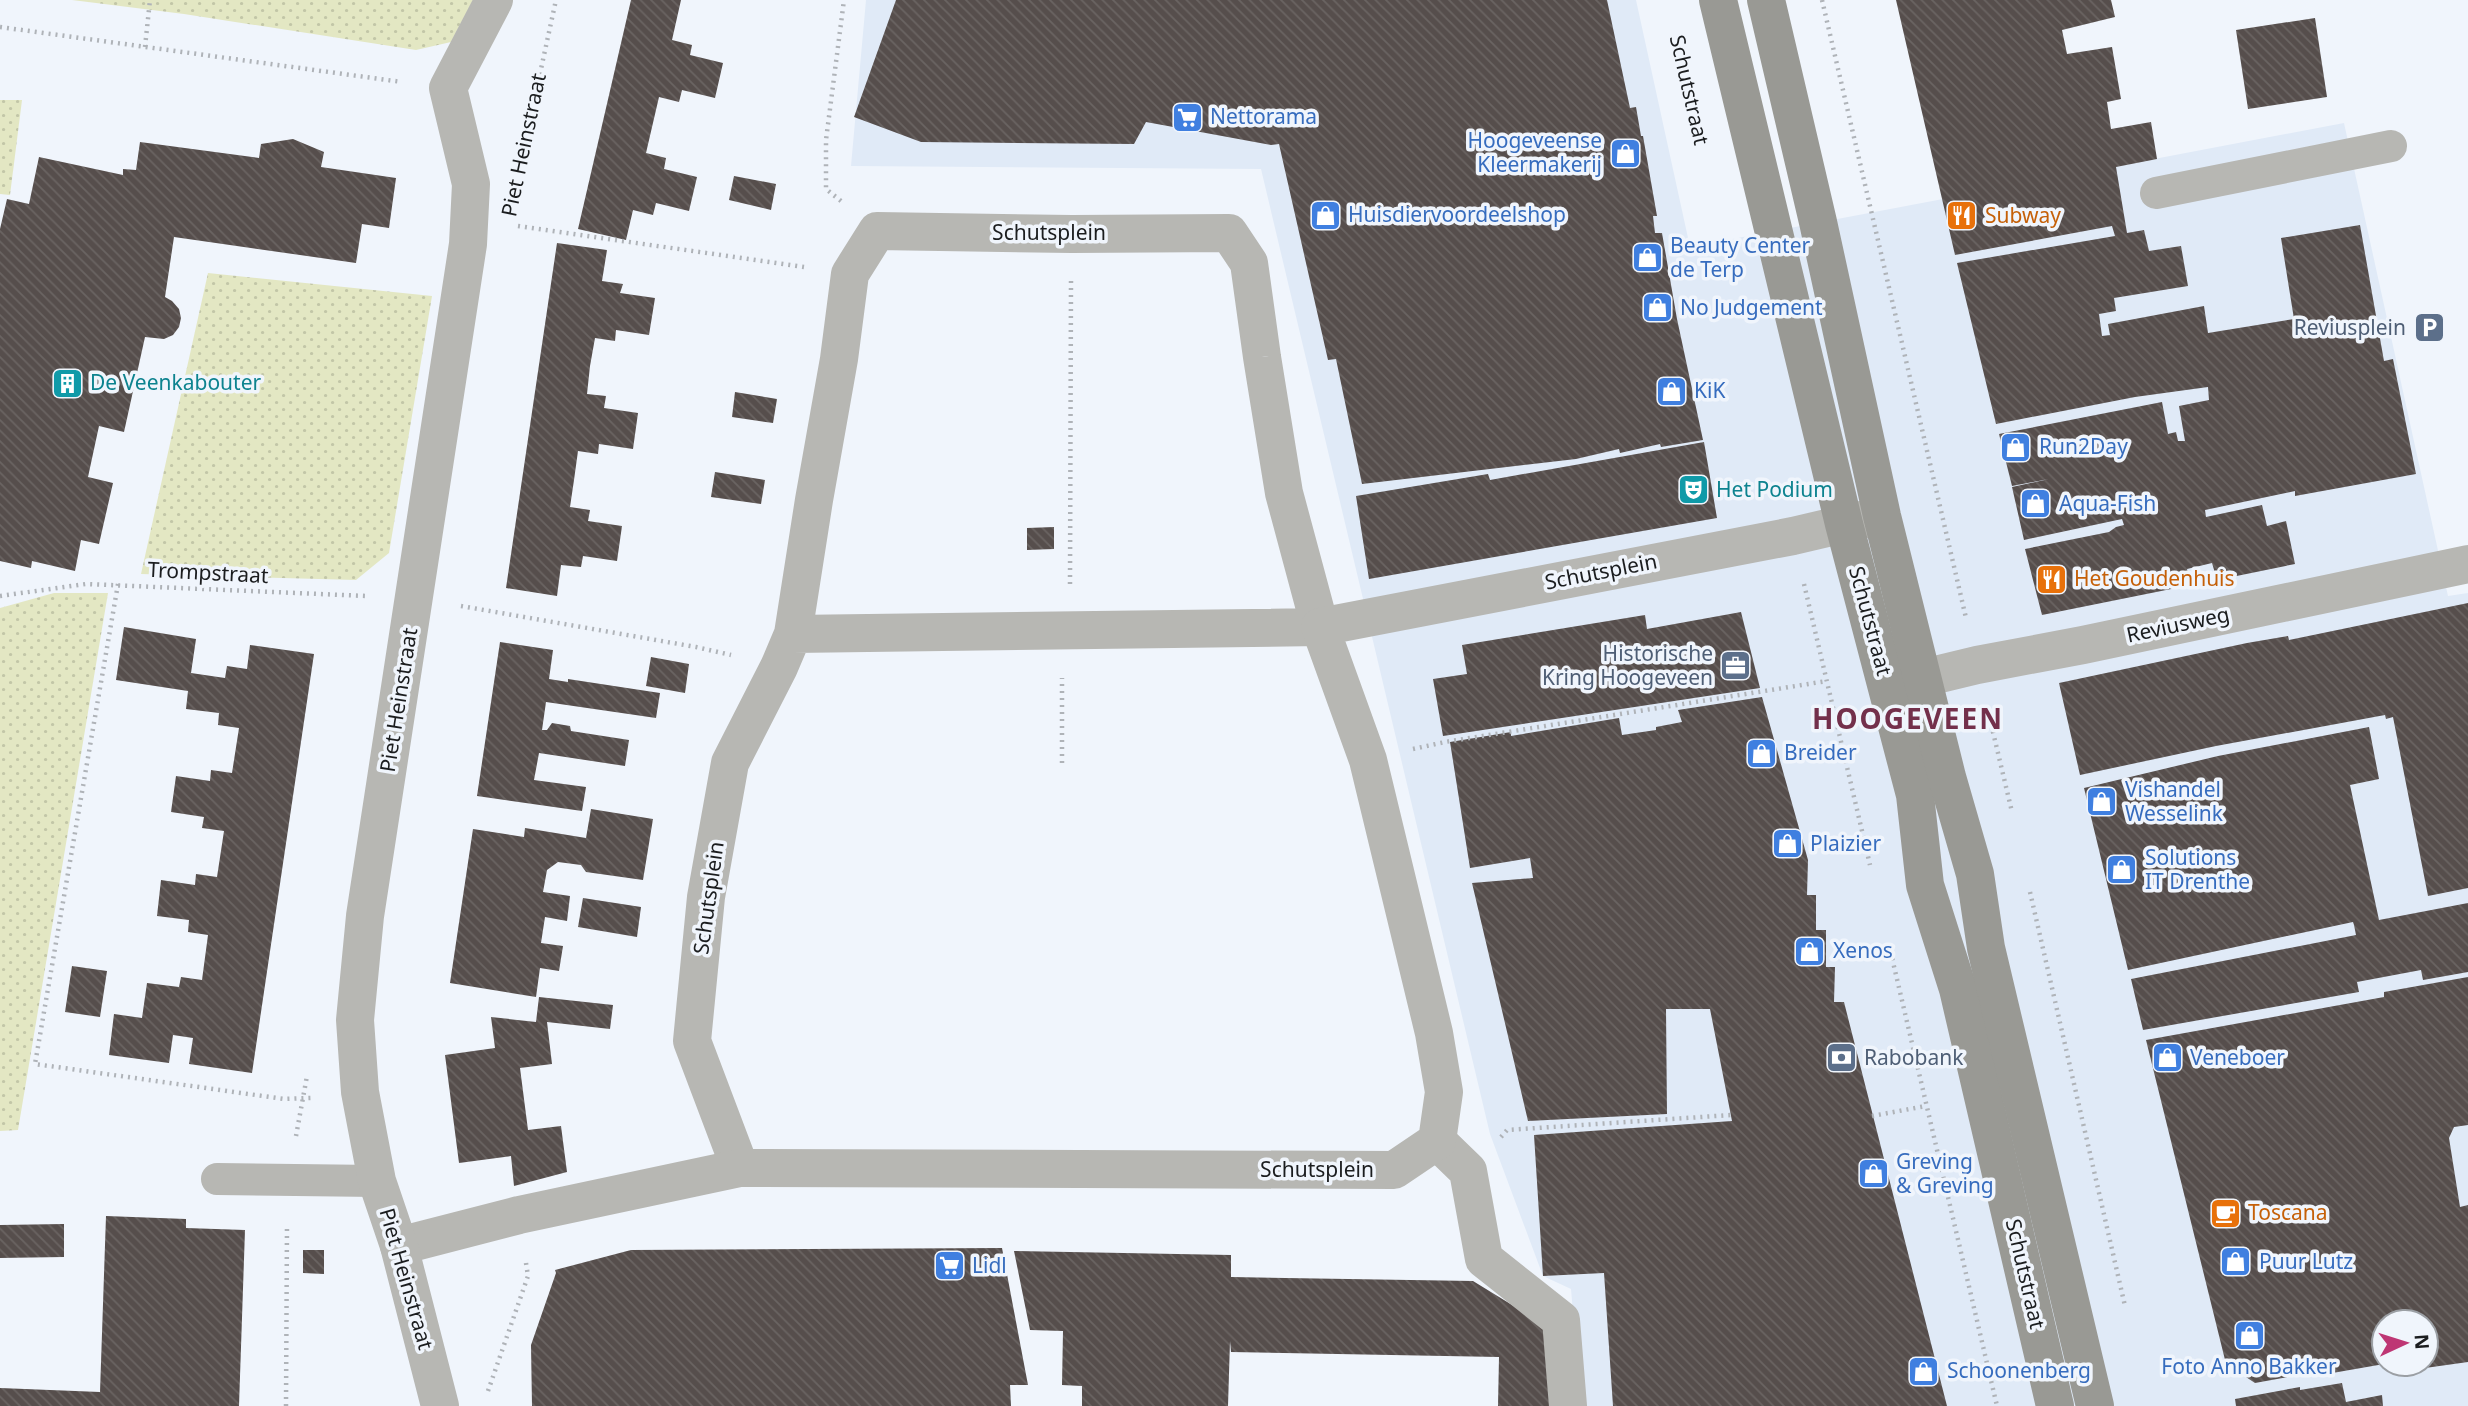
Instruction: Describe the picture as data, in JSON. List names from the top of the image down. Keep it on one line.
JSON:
{"streets":{"main road":["Schutstraat"],"street":["Piet Heinstraat","Schutsplein","Reviusweg"],"path":["Trompstraat"]},"crossings":[["Schutstraat","Schutsplein"],["Schutstraat","Reviusweg"],["Piet Heinstraat","Schutsplein"],["Piet Heinstraat","Trompstraat"],["Schutsplein","Trompstraat"]],"districts":["HOOGEVEEN"],"places":{"supermarket":["Nettorama","Lidl"],"shop":["Hoogeveense Kleermakerij","Huisdiervoordeelshop","Beauty Center de Terp","No Judgement","KiK","Run2Day","Aqua-Fish","Breider","Vishandel Wesselink","Plaizier","Solutions IT Drenthe","Xenos","Veneboer","Greving & Greving","Puur Lutz","Foto Anno Bakker","Schoonenberg"],"restaurant":["Subway","Het Goudenhuis"],"parking":["Reviusplein"],"building":["De Veenkabouter"],"theatre":["Het Podium"],"office":["Historische Kring Hoogeveen"],"bank":["Rabobank"],"cafe":["Toscana"]},"north":"right"}
